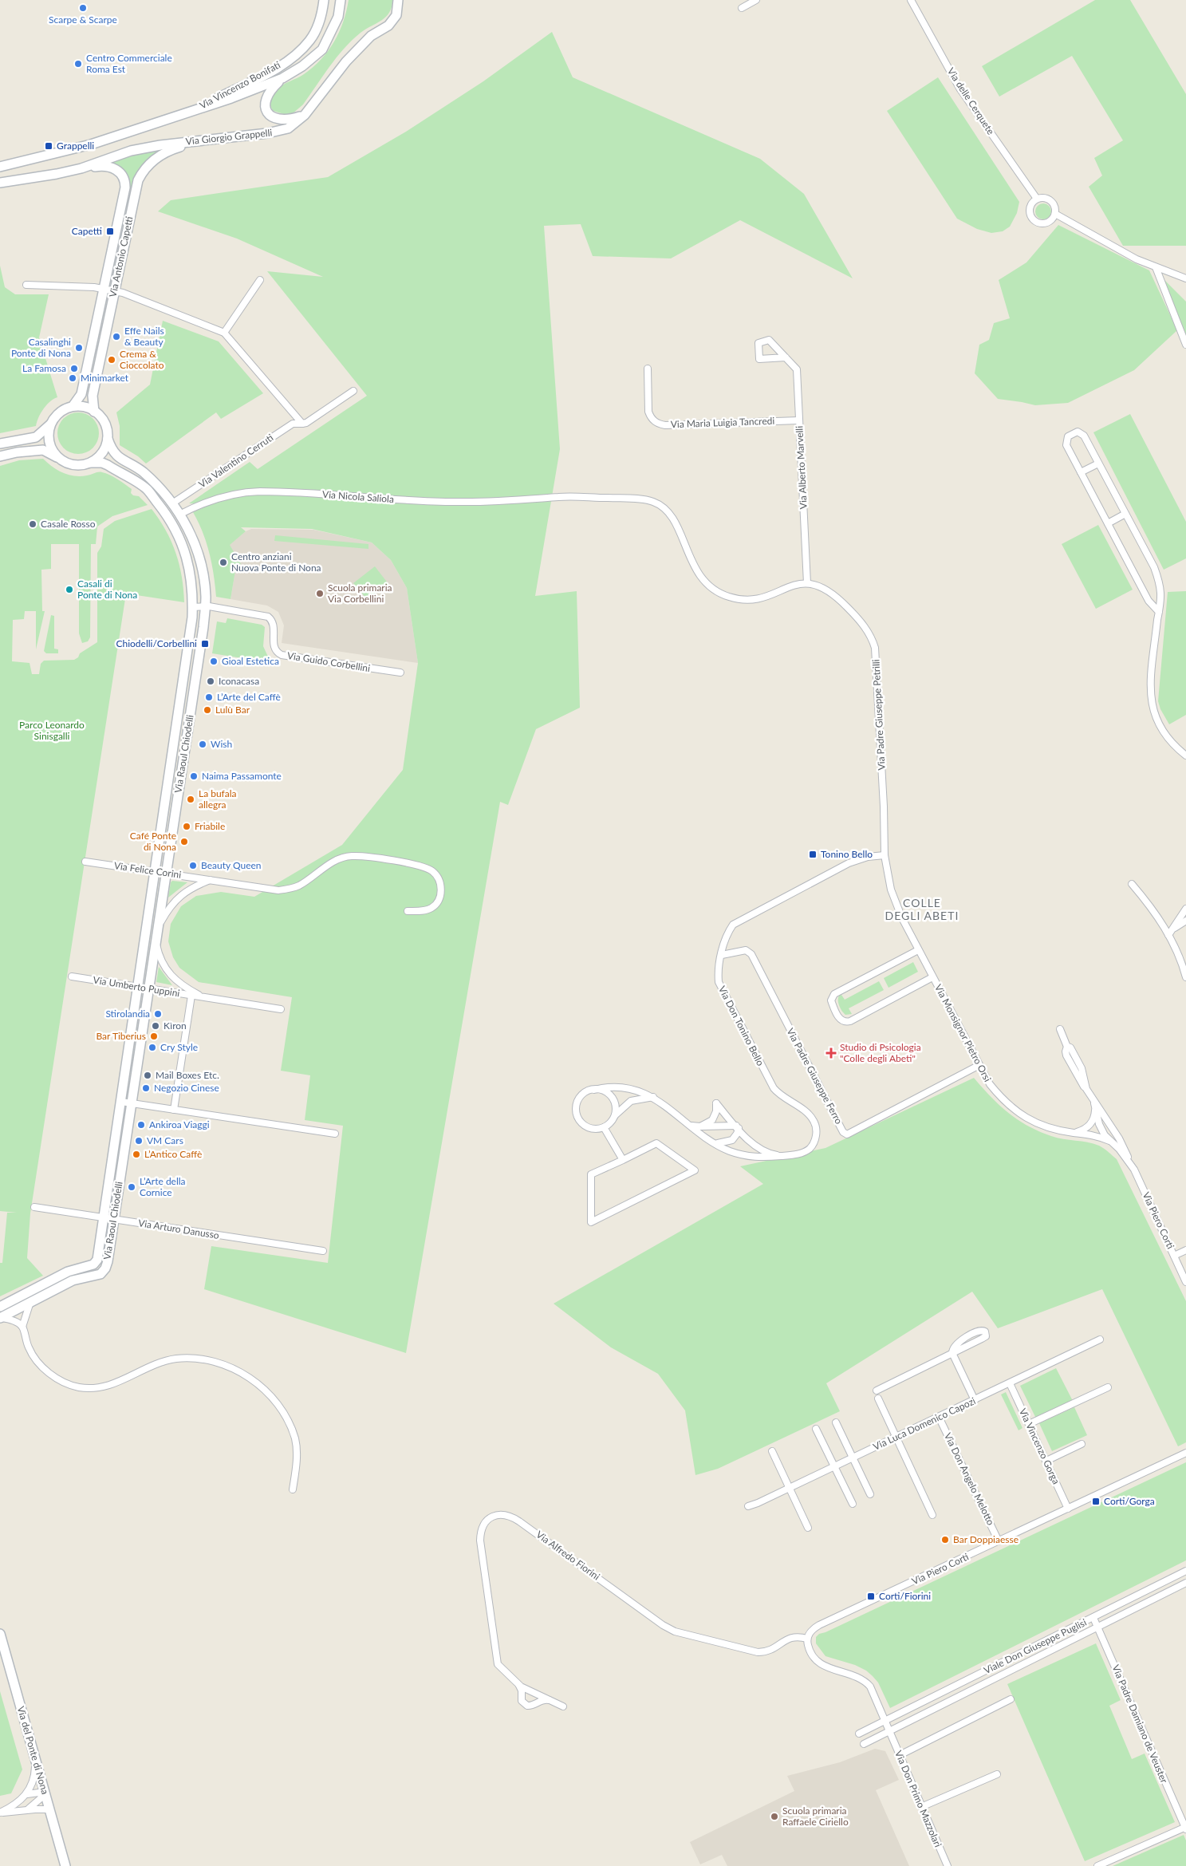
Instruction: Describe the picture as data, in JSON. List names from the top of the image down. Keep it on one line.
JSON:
{"streets":{"main road":["Via Vincenzo Bonifati","Via Giorgio Grappelli","Via Antonio Capetti","Via Raoul Chiodelli","Via del Ponte di Nona"],"street":["Via delle Cerquete","Via Maria Luigia Tancredi","Via Valentino Cerruti","Via Alberto Marvelli","Via Nicola Saliola","Via Guido Corbellini","Via Padre Giuseppe Petrilli","Via Felice Corini","Via Umberto Puppini","Via Don Tonino Bello","Via Monsignor Pietro Orsi","Via Padre Giuseppe Ferro","Via Piero Corti","Via Arturo Danusso","Via Luca Domenico Capozi","Via Vincenzo Gorga","Via Don Angelo Melotto","Via Alfredo Fiorini","Viale Don Giuseppe Puglisi","Via Padre Damiano de Veuster","Via Don Primo Mazzolari"]},"crossings":[["Via Giorgio Grappelli","Via Antonio Capetti"],["Via Antonio Capetti","Via Raoul Chiodelli"],["Via Maria Luigia Tancredi","Via Alberto Marvelli"],["Via Valentino Cerruti","Via Raoul Chiodelli"],["Via Alberto Marvelli","Via Nicola Saliola"],["Via Alberto Marvelli","Via Padre Giuseppe Petrilli"],["Via Nicola Saliola","Via Padre Giuseppe Petrilli"],["Via Nicola Saliola","Via Raoul Chiodelli"],["Via Guido Corbellini","Via Raoul Chiodelli"],["Via Padre Giuseppe Petrilli","Via Don Tonino Bello"],["Via Padre Giuseppe Petrilli","Via Monsignor Pietro Orsi"],["Via Raoul Chiodelli","Via Felice Corini"],["Via Raoul Chiodelli","Via Umberto Puppini"],["Via Raoul Chiodelli","Via Arturo Danusso"],["Via Don Tonino Bello","Via Monsignor Pietro Orsi"],["Via Don Tonino Bello","Via Padre Giuseppe Ferro"],["Via Monsignor Pietro Orsi","Via Padre Giuseppe Ferro"],["Via Monsignor Pietro Orsi","Via Piero Corti"],["Via Piero Corti","Via Vincenzo Gorga"],["Via Piero Corti","Via Don Angelo Melotto"],["Via Piero Corti","Via Alfredo Fiorini"],["Via Piero Corti","Via Don Primo Mazzolari"],["Via Luca Domenico Capozi","Via Vincenzo Gorga"],["Via Luca Domenico Capozi","Via Don Angelo Melotto"],["Via Alfredo Fiorini","Via Don Primo Mazzolari"],["Viale Don Giuseppe Puglisi","Via Padre Damiano de Veuster"],["Viale Don Giuseppe Puglisi","Via Don Primo Mazzolari"]],"districts":["COLLE DEGLI ABETI"],"parks":["Parco Leonardo Sinisgalli"],"places":{"other":["Scarpe & Scarpe","Centro Commerciale Roma Est","Effe Nails & Beauty","Casalinghi Ponte di Nona","Crema & Cioccolato","La Famosa","Minimarket","Casale Rosso","Centro anziani Nuova Ponte di Nona","Casali di Ponte di Nona","Scuola primaria Via Corbellini","Gioal Estetica","Iconacasa","L’Arte del Caffè","Lulù Bar","Wish","Naima Passamonte","La bufala allegra","Friabile","Café Ponte di Nona","Beauty Queen","Stirolandia","Kìron","Bar Tiberius","Cry Style","Mail Boxes Etc.","Negozio Cinese","Ankiroa Viaggi","VM Cars","L’Antico Caffè","L’Arte della Cornice","Bar Doppiaesse","Scuola primaria Raffaele Ciriello"],"transit":["Grappelli","Capetti","Chiodelli/Corbellini","Tonino Bello","Corti/Gorga","Corti/Fiorini"],"health":["Studio di Psicologia \"Colle degli Abeti\""]}}
